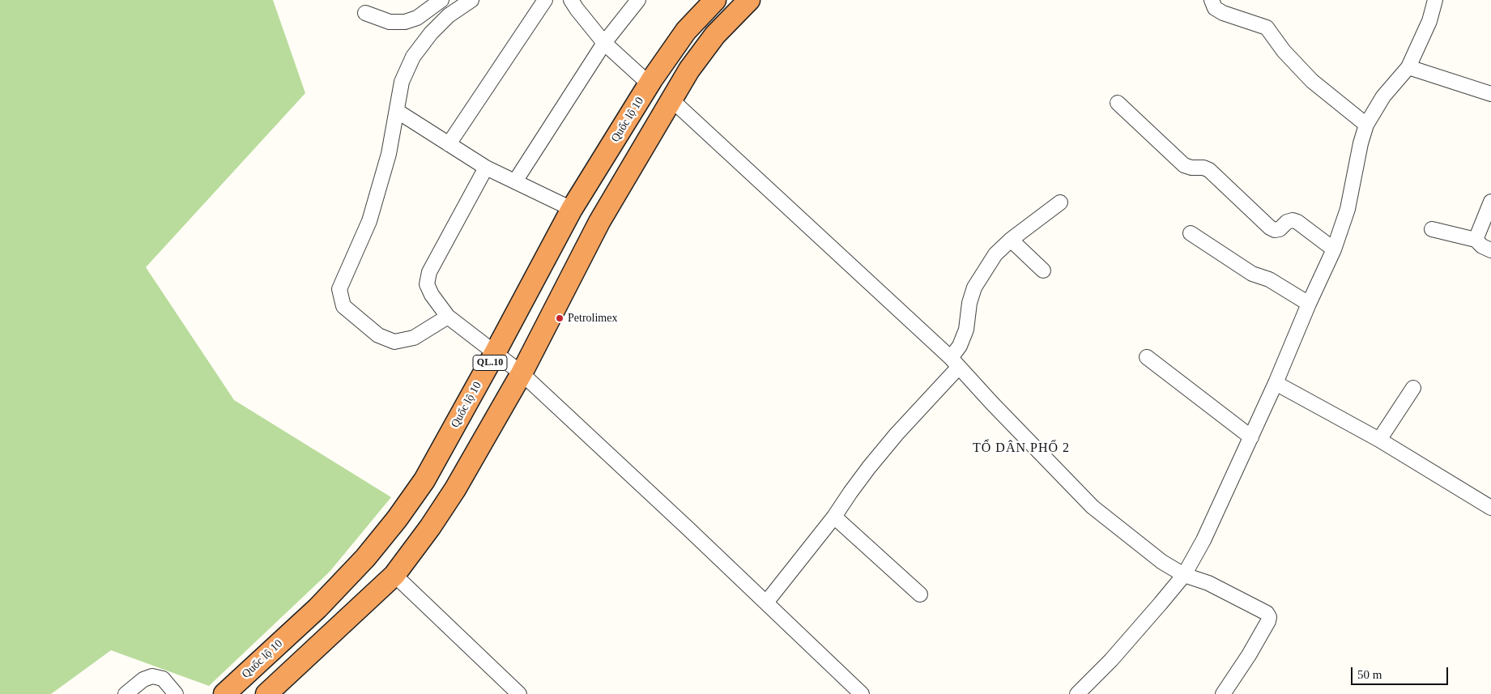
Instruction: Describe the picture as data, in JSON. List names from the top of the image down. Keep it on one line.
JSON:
{"streets":{"highway":["Quốc lộ 10","QL.10"]},"districts":["TỔ DÂN PHỐ 2"],"places":["Petrolimex"],"scale_bar":"50 m"}
